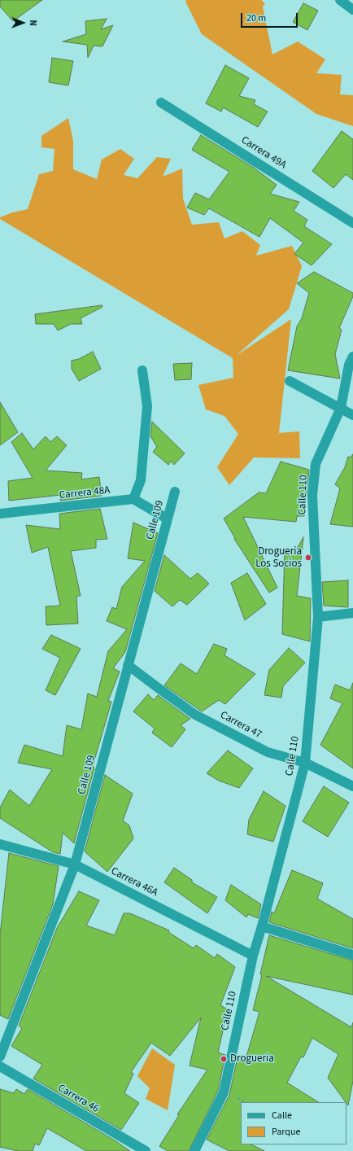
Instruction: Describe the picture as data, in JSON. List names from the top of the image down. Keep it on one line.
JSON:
{"streets":{"street":["Carrera 49A","Carrera 48A","Calle 110","Calle 109","Carrera 47","Carrera 46A","Carrera 46"]},"crossings":[["Calle 110","Carrera 47"],["Calle 110","Carrera 46A"],["Calle 109","Carrera 47"],["Calle 109","Carrera 46A"]],"places":["Drogueria Los Socios","Drogueria"],"legend":["Calle","Parque"],"scale_bar":"20 m","north":"right"}
